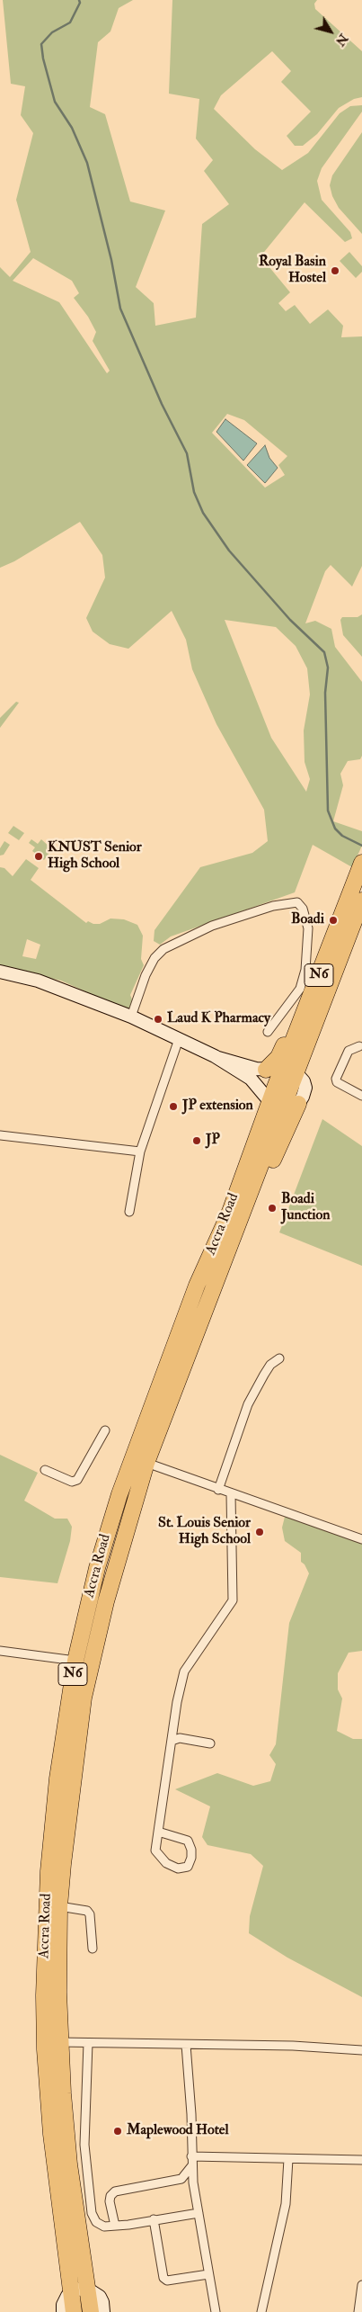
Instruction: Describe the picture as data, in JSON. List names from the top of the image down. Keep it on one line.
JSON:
{"streets":{"highway":["N6","Accra Road"]},"places":["Royal Basin Hostel","KNUST Senior High School","Boadi","Laud K Pharmacy","JP extension","JP","Boadi Junction","St. Louis Senior High School","Maplewood Hotel"],"north":"bottom right"}
